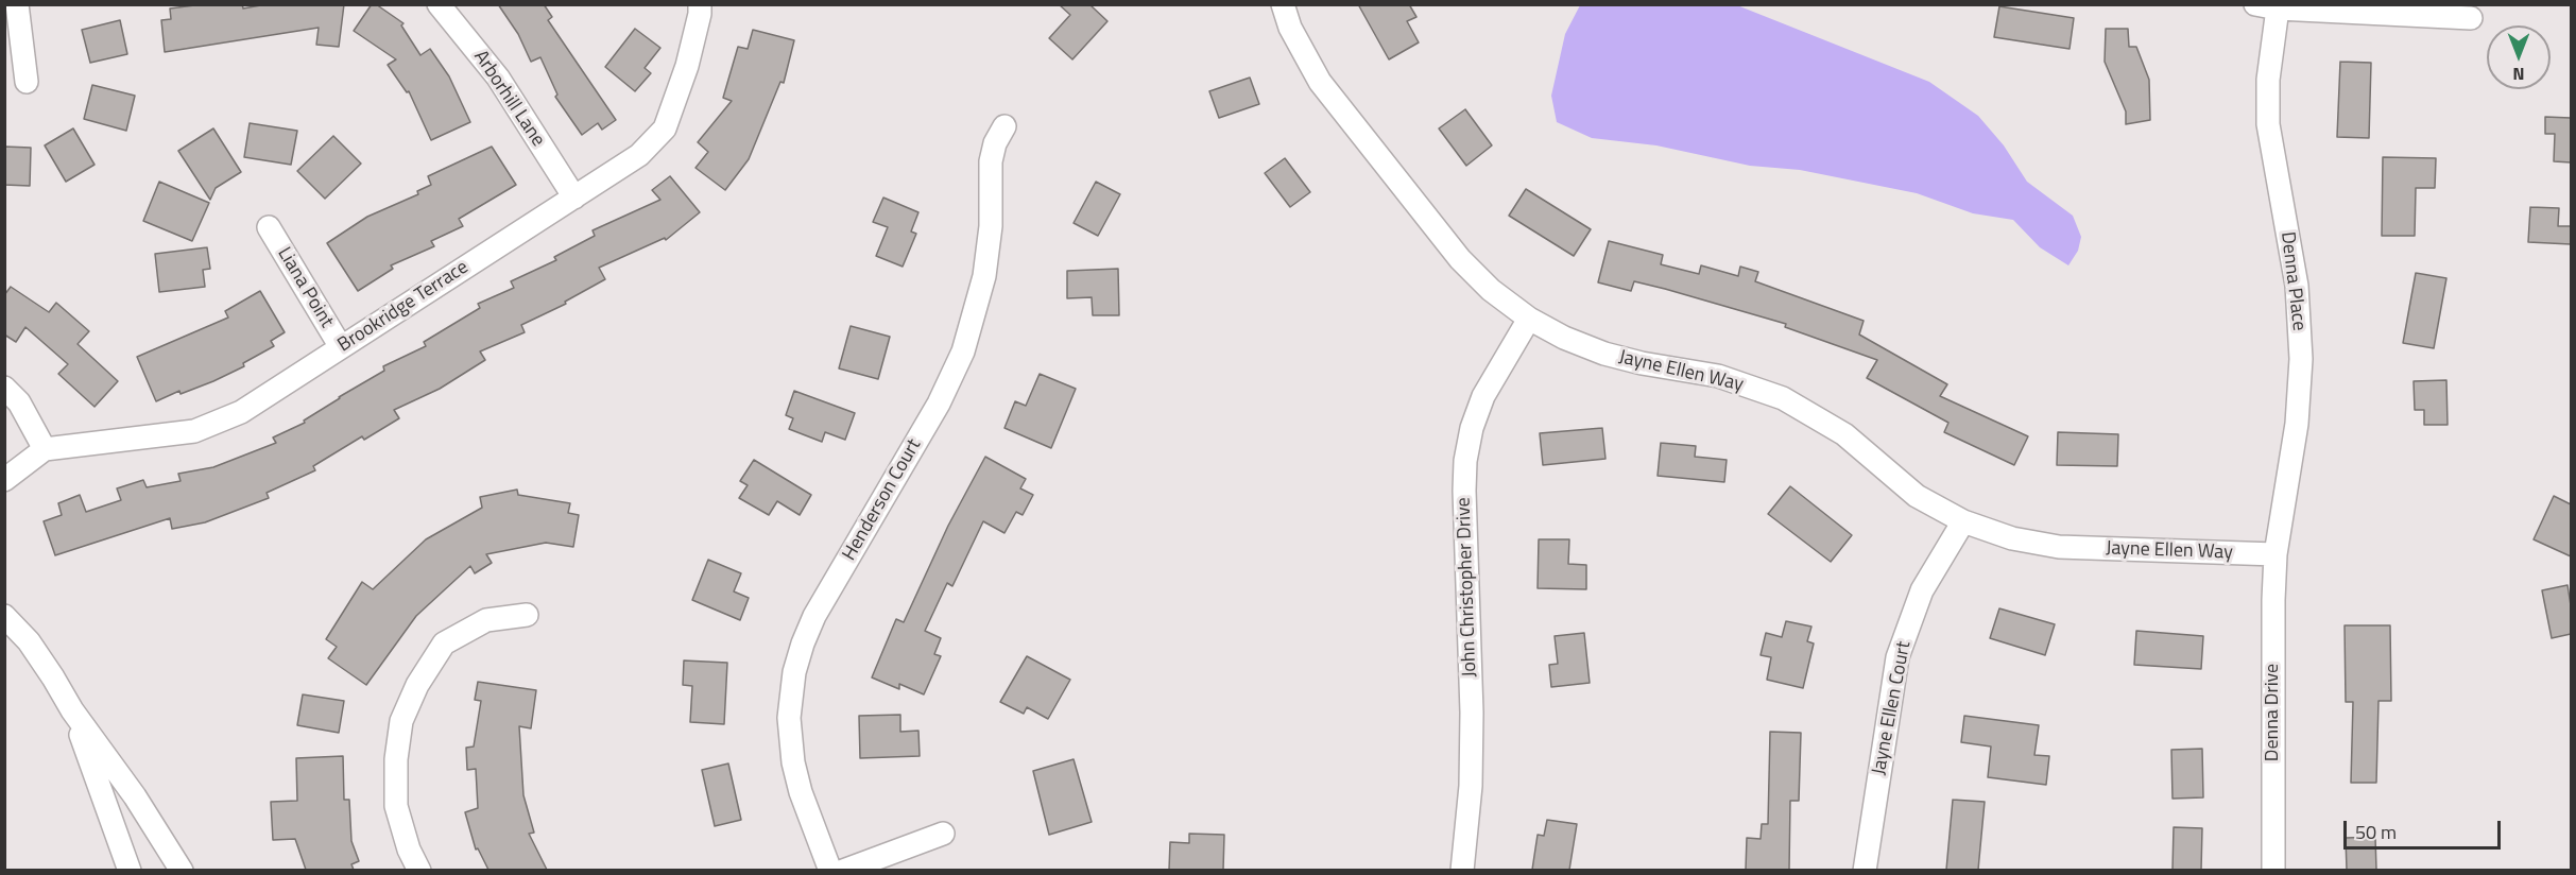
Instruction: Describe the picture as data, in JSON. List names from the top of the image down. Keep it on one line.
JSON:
{"streets":{"street":["Arborhill Lane","Denna Place","Liana Point","Brookridge Terrace","Jayne Ellen Way","Henderson Court","John Christopher Drive","Jayne Ellen Court","Denna Drive"]},"crossings":[["Arborhill Lane","Brookridge Terrace"],["Denna Place","Jayne Ellen Way"],["Denna Place","Denna Drive"],["Liana Point","Brookridge Terrace"],["Jayne Ellen Way","John Christopher Drive"],["Jayne Ellen Way","Jayne Ellen Court"],["Jayne Ellen Way","Denna Drive"]],"scale_bar":"50 m","north":"bottom"}
